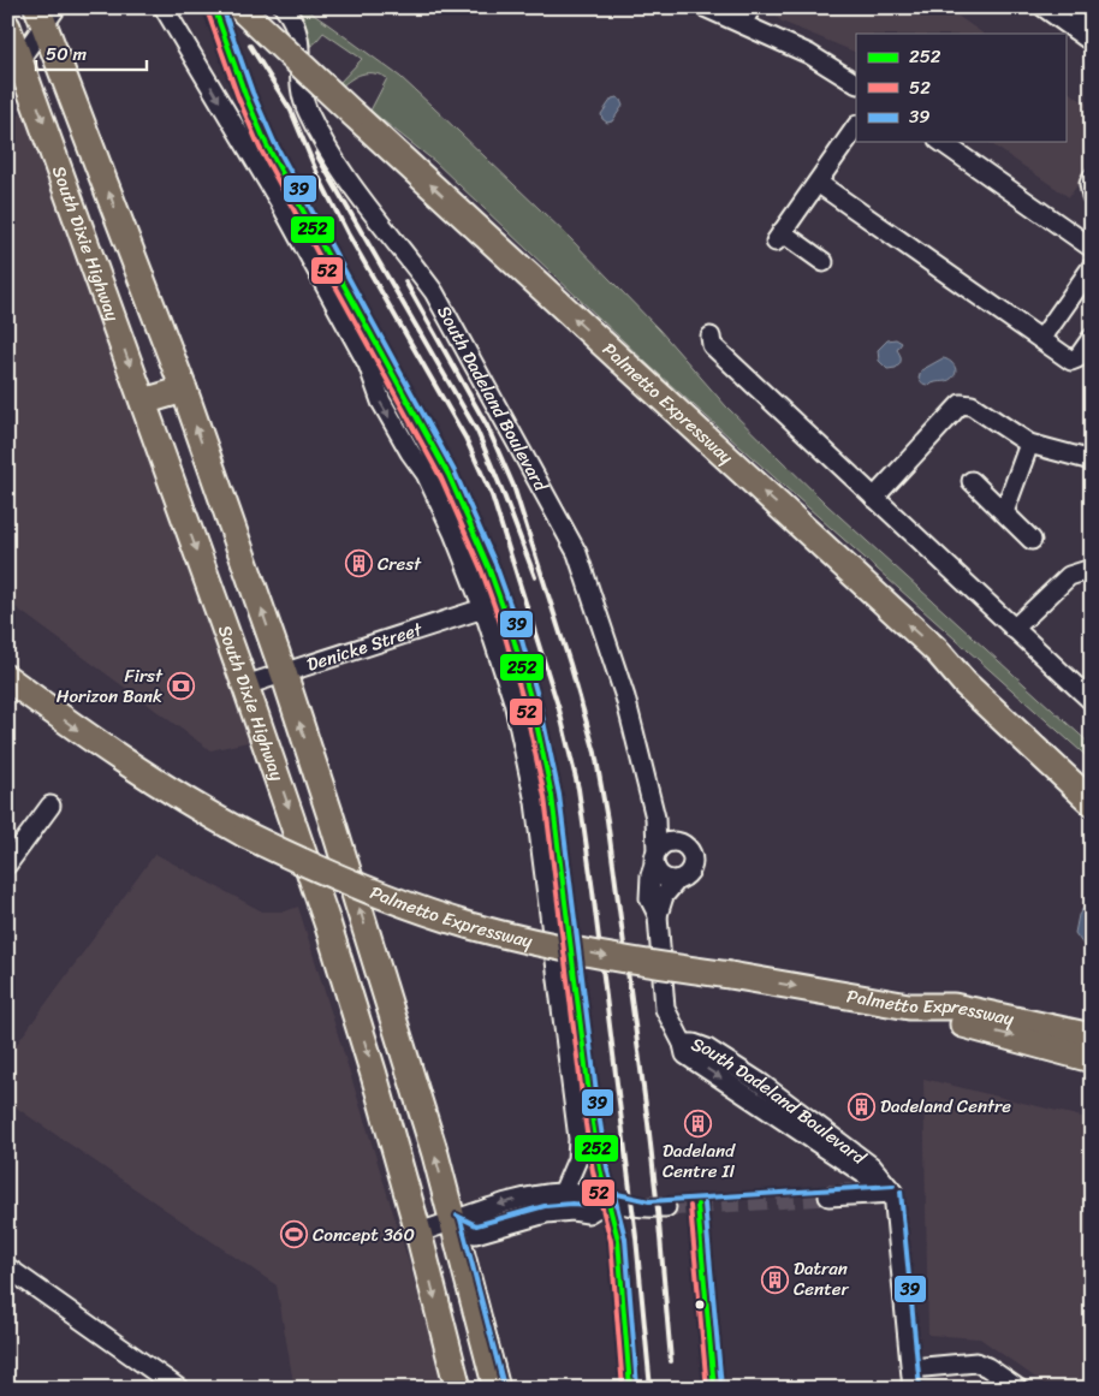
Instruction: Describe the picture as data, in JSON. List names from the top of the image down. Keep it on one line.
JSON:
{"streets":{"highway":["South Dixie Highway","Palmetto Expressway"],"street":["South Dadeland Boulevard","Denicke Street"]},"crossings":[["South Dixie Highway","Denicke Street"]],"places":{"building":["Crest","Dadeland Centre","Dadeland Centre II","Datran Center"],"bank":["First Horizon Bank"],"sports":["Concept 360"]},"lines":["transit line 252","transit line 39","transit line 52"],"legend":["252","52","39"],"scale_bar":"50 m"}
